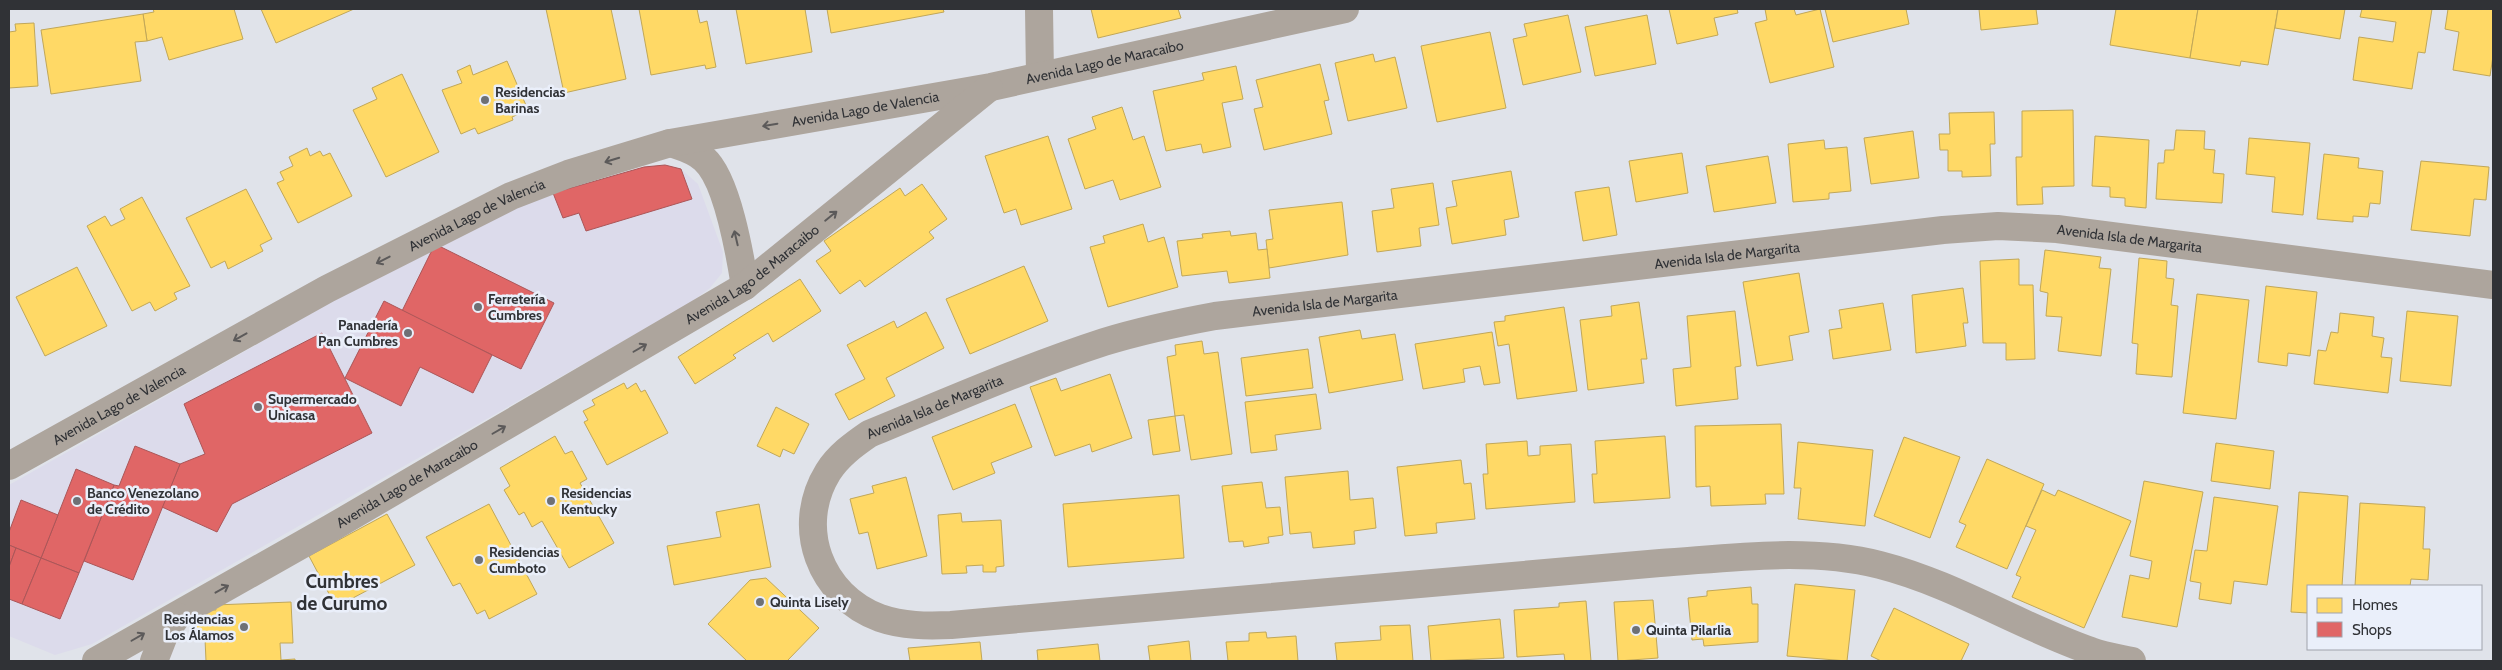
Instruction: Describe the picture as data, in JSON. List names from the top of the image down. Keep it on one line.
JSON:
{"streets":{"street":["Avenida Lago de Maracaibo","Avenida Lago de Valencia","Avenida Isla de Margarita"]},"crossings":[["Avenida Lago de Maracaibo","Avenida Lago de Valencia"]],"one_way":["Avenida Lago de Maracaibo","Avenida Lago de Valencia"],"districts":["Cumbres de Curumo"],"places":["Residencias Barinas","Ferretería Cumbres","Panadería Pan Cumbres","Supermercado Unicasa","Banco Venezolano de Crédito","Residencias Kentucky","Residencias Cumboto","Quinta Lisely","Residencias Los Álamos","Quinta Pilarlia"],"legend":["Homes","Shops"]}
